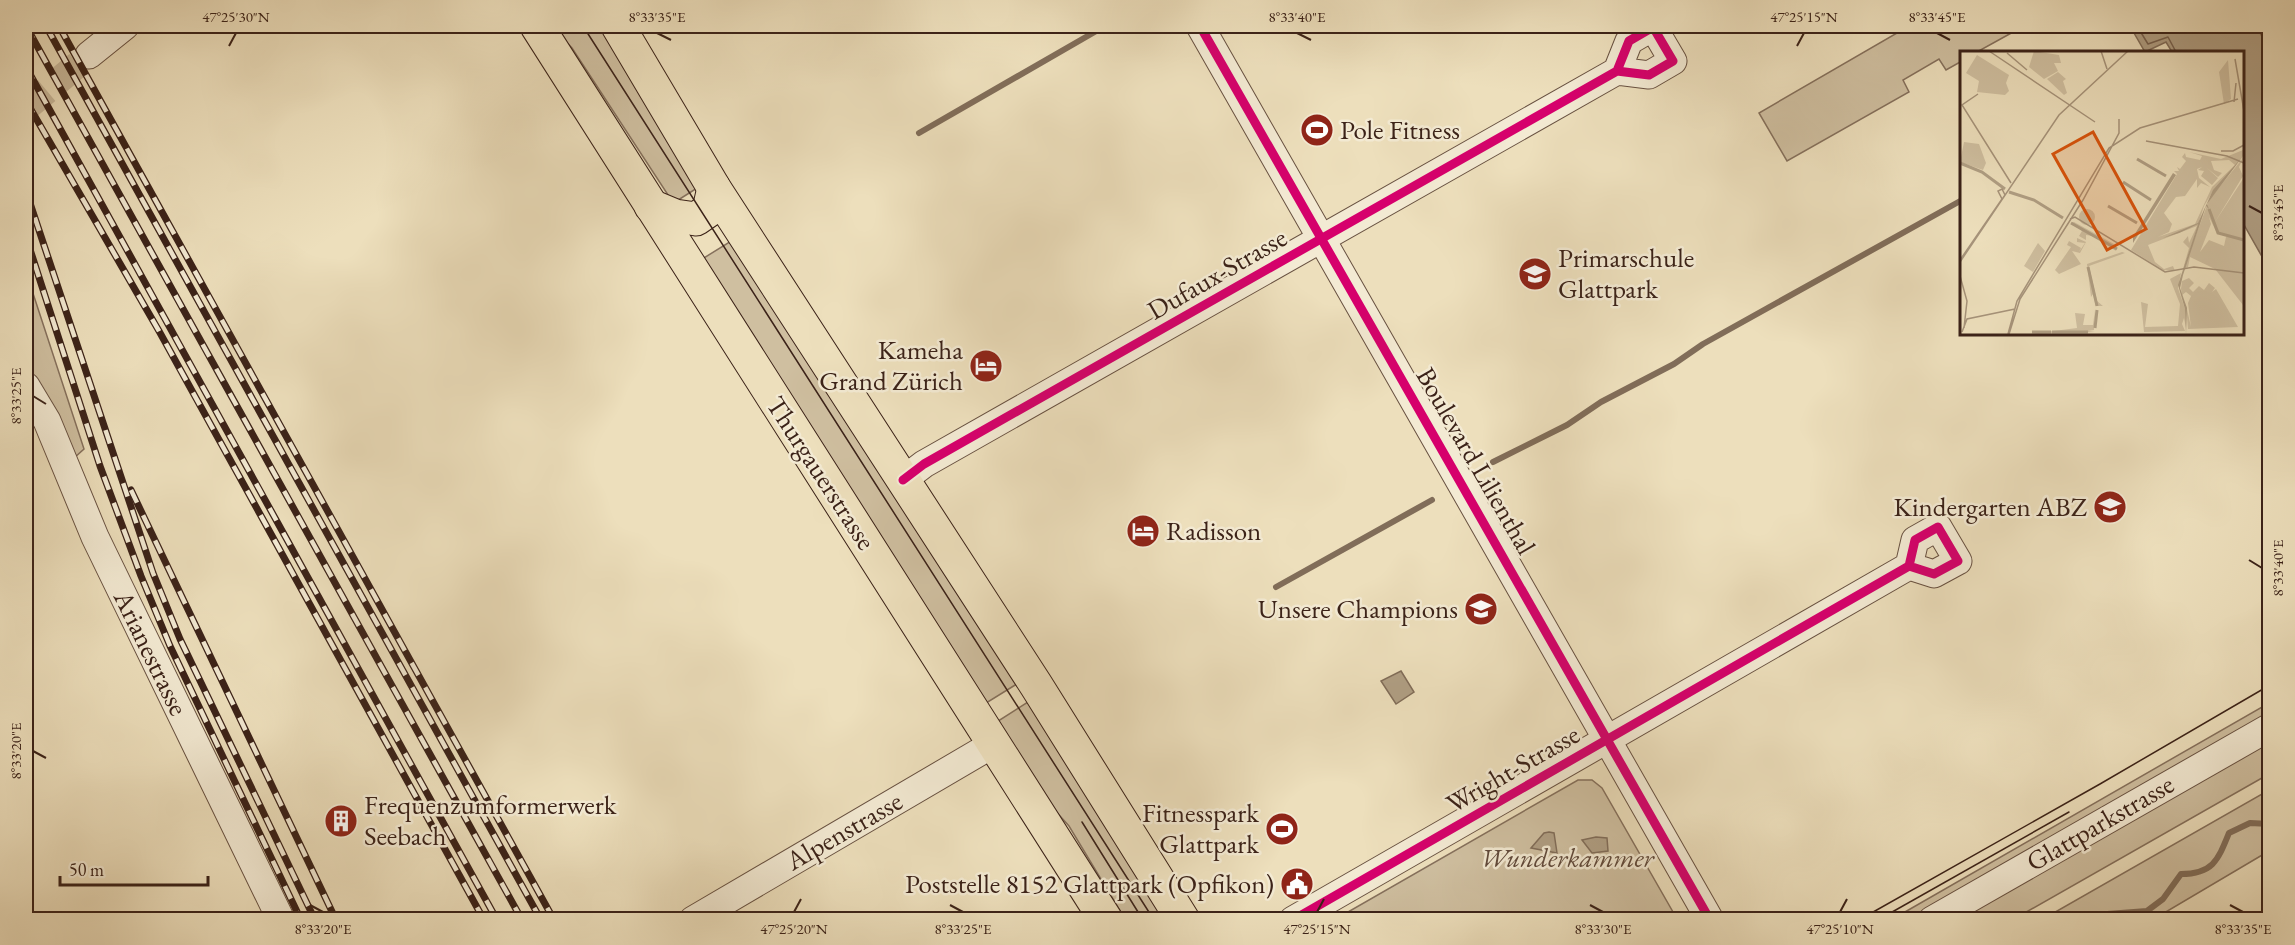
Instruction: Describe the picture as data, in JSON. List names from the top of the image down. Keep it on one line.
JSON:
{"streets":{"main road":["Thurgauerstrasse"],"street":["Dufaux-Strasse","Boulevard Lilienthal","Arianestrasse","Wright-Strasse","Glattparkstrasse","Alpenstrasse"]},"crossings":[["Dufaux-Strasse","Boulevard Lilienthal"],["Boulevard Lilienthal","Wright-Strasse"],["Thurgauerstrasse","Alpenstrasse"]],"parks":["Wunderkammer"],"places":{"sports":["Pole Fitness","Fitnesspark Glattpark"],"school or university":["Primarschule Glattpark","Kindergarten ABZ","Unsere Champions"],"hotel":["Kameha Grand Zürich","Radisson"],"building":["Frequenzumformerwerk Seebach"],"public building":["Poststelle 8152 Glattpark (Opfikon)"]},"scale_bar":"50 m","coordinates":["47°25'30\"N","8°33'35\"E","8°33'40\"E","47°25'15\"N","8°33'45\"E","8°33'25\"E","8°33'20\"E","47°25'20\"N","8°33'30\"E","47°25'10\"N"]}
